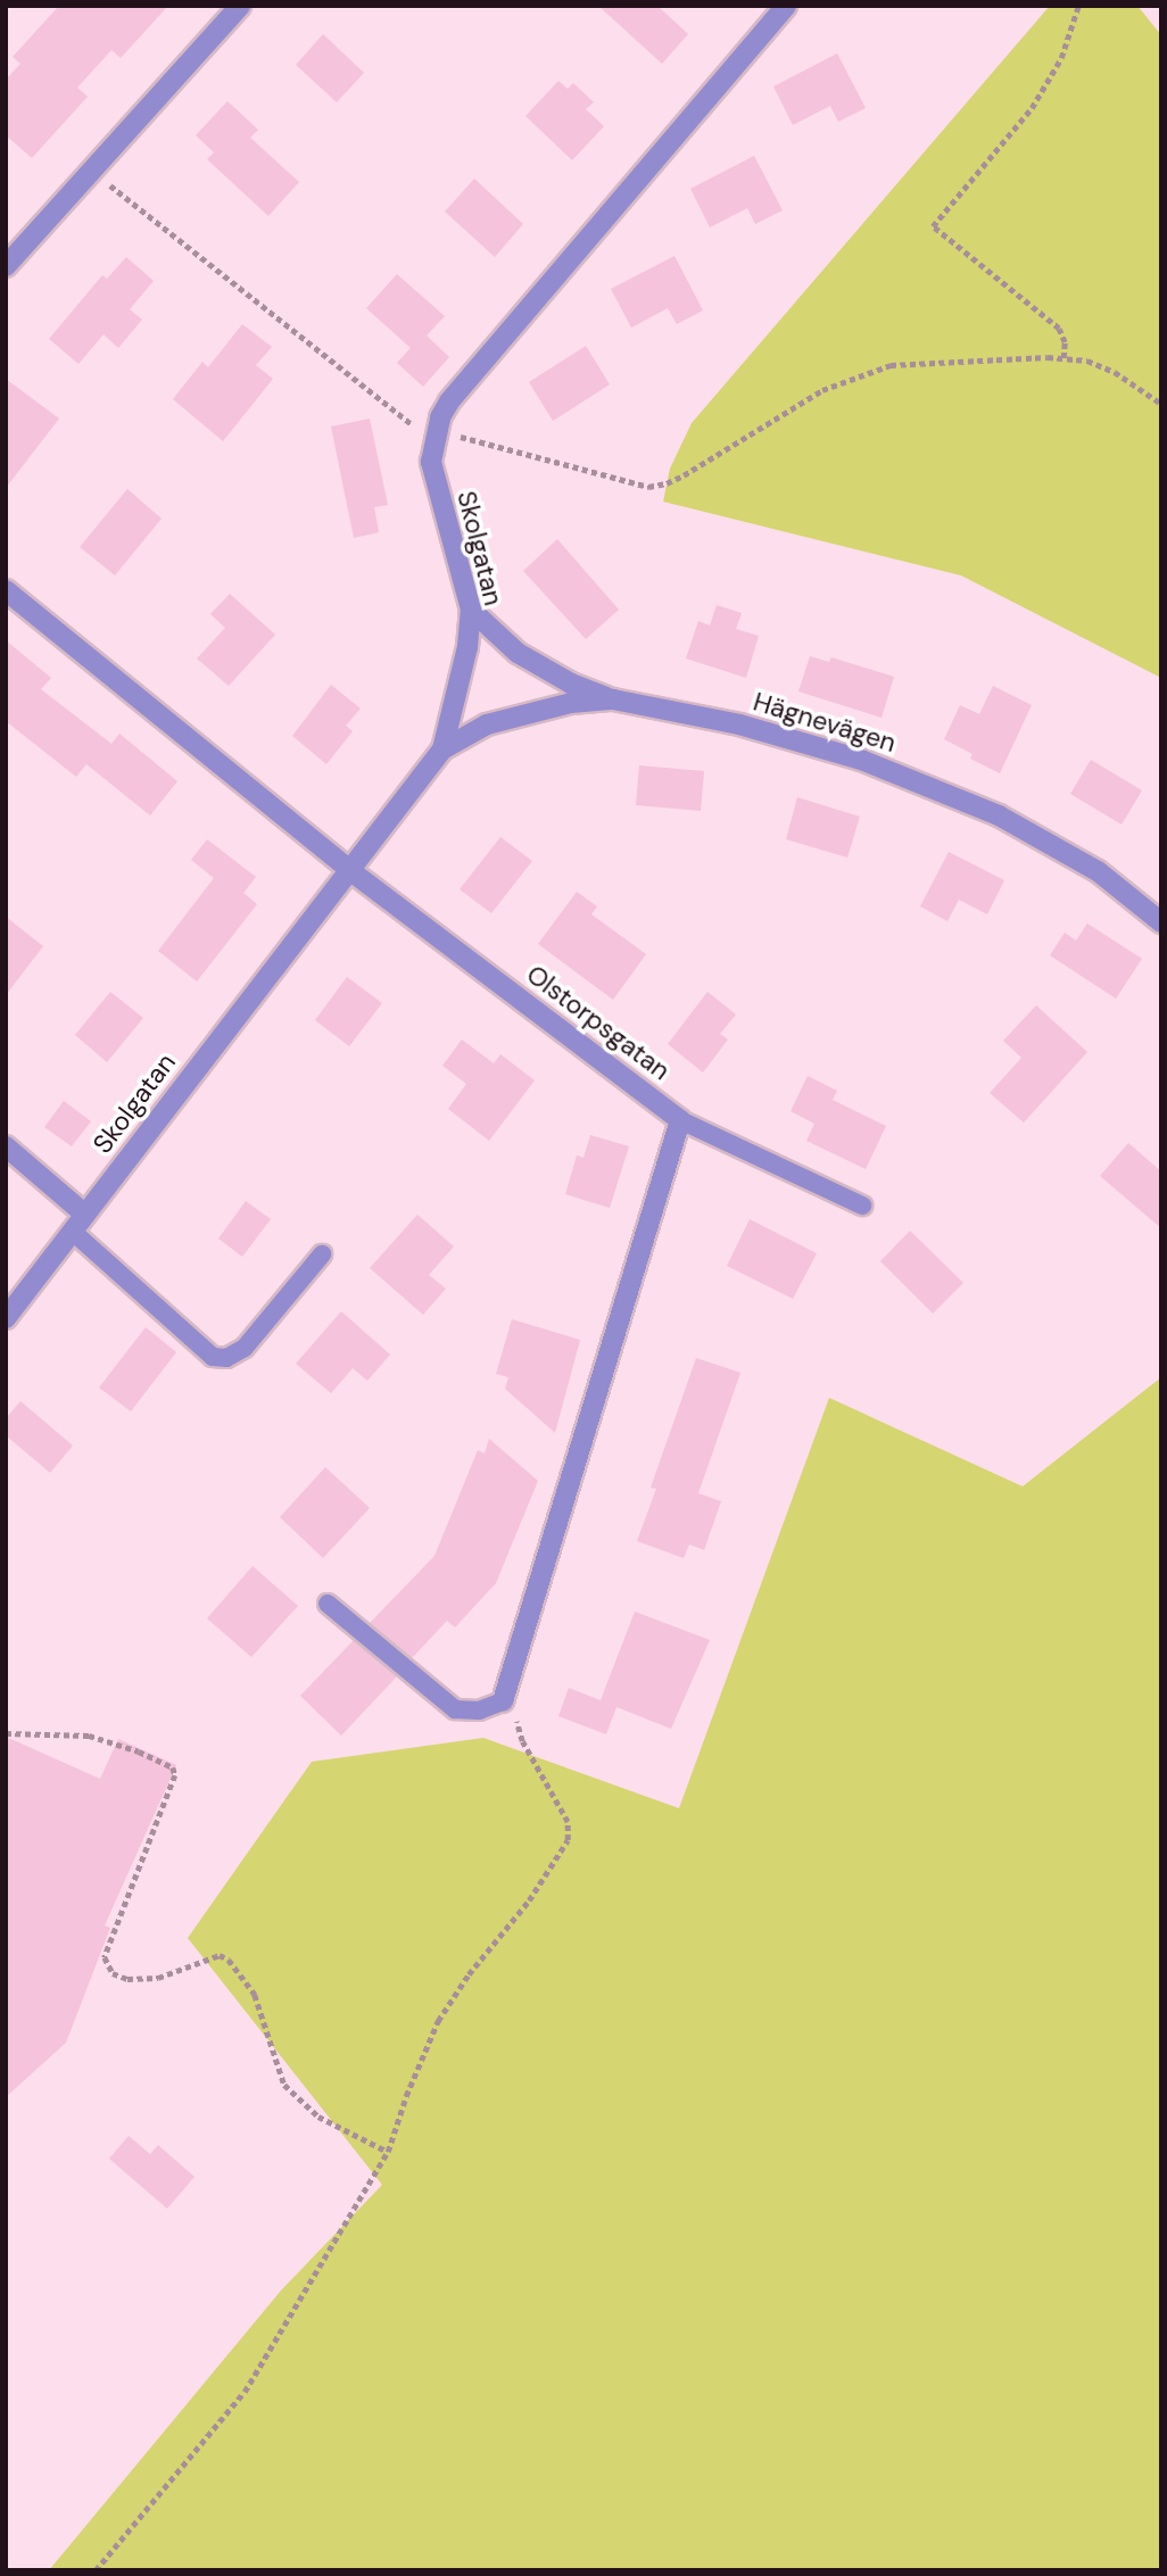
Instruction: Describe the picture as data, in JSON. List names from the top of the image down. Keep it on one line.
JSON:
{"streets":{"street":["Skolgatan","Hägnevägen","Olstorpsgatan"]},"crossings":[["Skolgatan","Hägnevägen"],["Skolgatan","Olstorpsgatan"]]}
